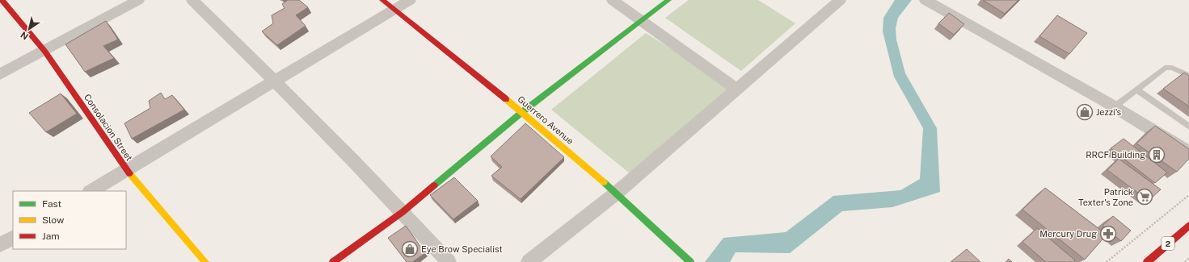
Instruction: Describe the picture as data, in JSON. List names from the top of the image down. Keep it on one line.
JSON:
{"streets":{"main road":["Guerrero Avenue","Consolacion Street","2"]},"places":{"shop":["Jezzi's","Eye Brow Specialist"],"building":["RRCF Building"],"supermarket":["Patrick Texter's Zone"],"pharmacy":["Mercury Drug"]},"legend":["Fast","Slow","Jam"],"north":"bottom left"}
